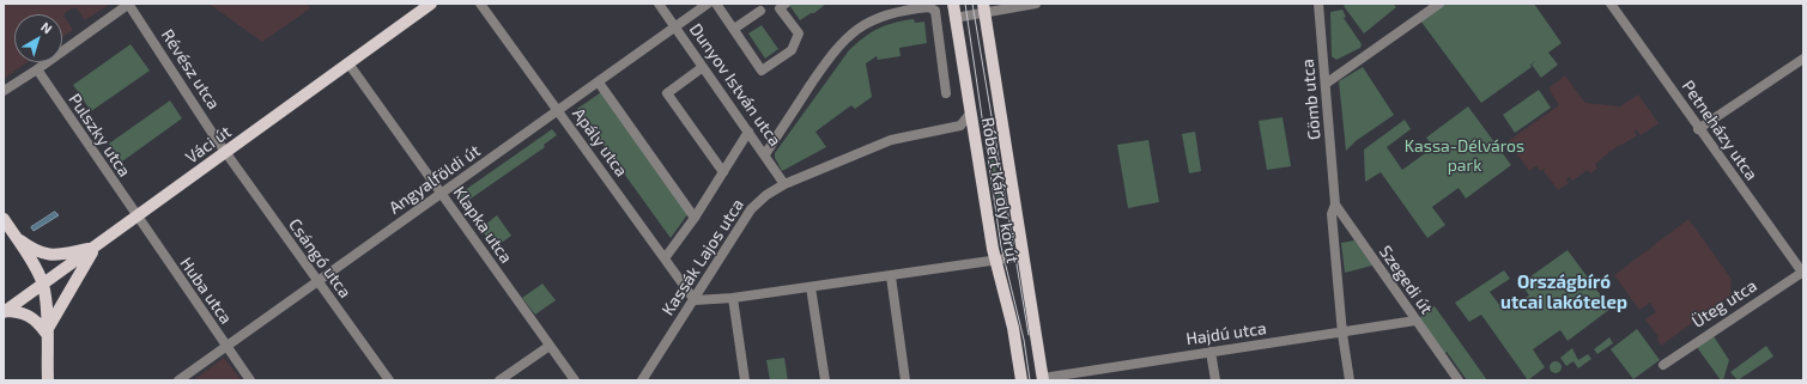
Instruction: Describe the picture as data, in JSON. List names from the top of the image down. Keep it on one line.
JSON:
{"streets":{"main road":["Váci út","Róbert Károly körút"],"street":["Révész utca","Dunyov István utca","Gömb utca","Petneházy utca","Pulszky utca","Apály utca","Angyalföldi út","Klapka utca","Kassák Lajos utca","Csángó utca","Szegedi út","Huba utca","Üteg utca","Hajdú utca"]},"crossings":[["Révész utca","Váci út"],["Révész utca","Csángó utca"],["Dunyov István utca","Angyalföldi út"],["Dunyov István utca","Kassák Lajos utca"],["Gömb utca","Szegedi út"],["Petneházy utca","Üteg utca"],["Pulszky utca","Váci út"],["Pulszky utca","Huba utca"],["Apály utca","Angyalföldi út"],["Apály utca","Kassák Lajos utca"],["Váci út","Klapka utca"],["Váci út","Csángó utca"],["Váci út","Huba utca"],["Angyalföldi út","Klapka utca"],["Angyalföldi út","Csángó utca"],["Angyalföldi út","Huba utca"],["Róbert Károly körút","Kassák Lajos utca"],["Róbert Károly körút","Hajdú utca"],["Szegedi út","Hajdú utca"]],"districts":["Országbíró utcai lakótelep"],"parks":["Kassa-Délváros park"],"north":"top right"}
